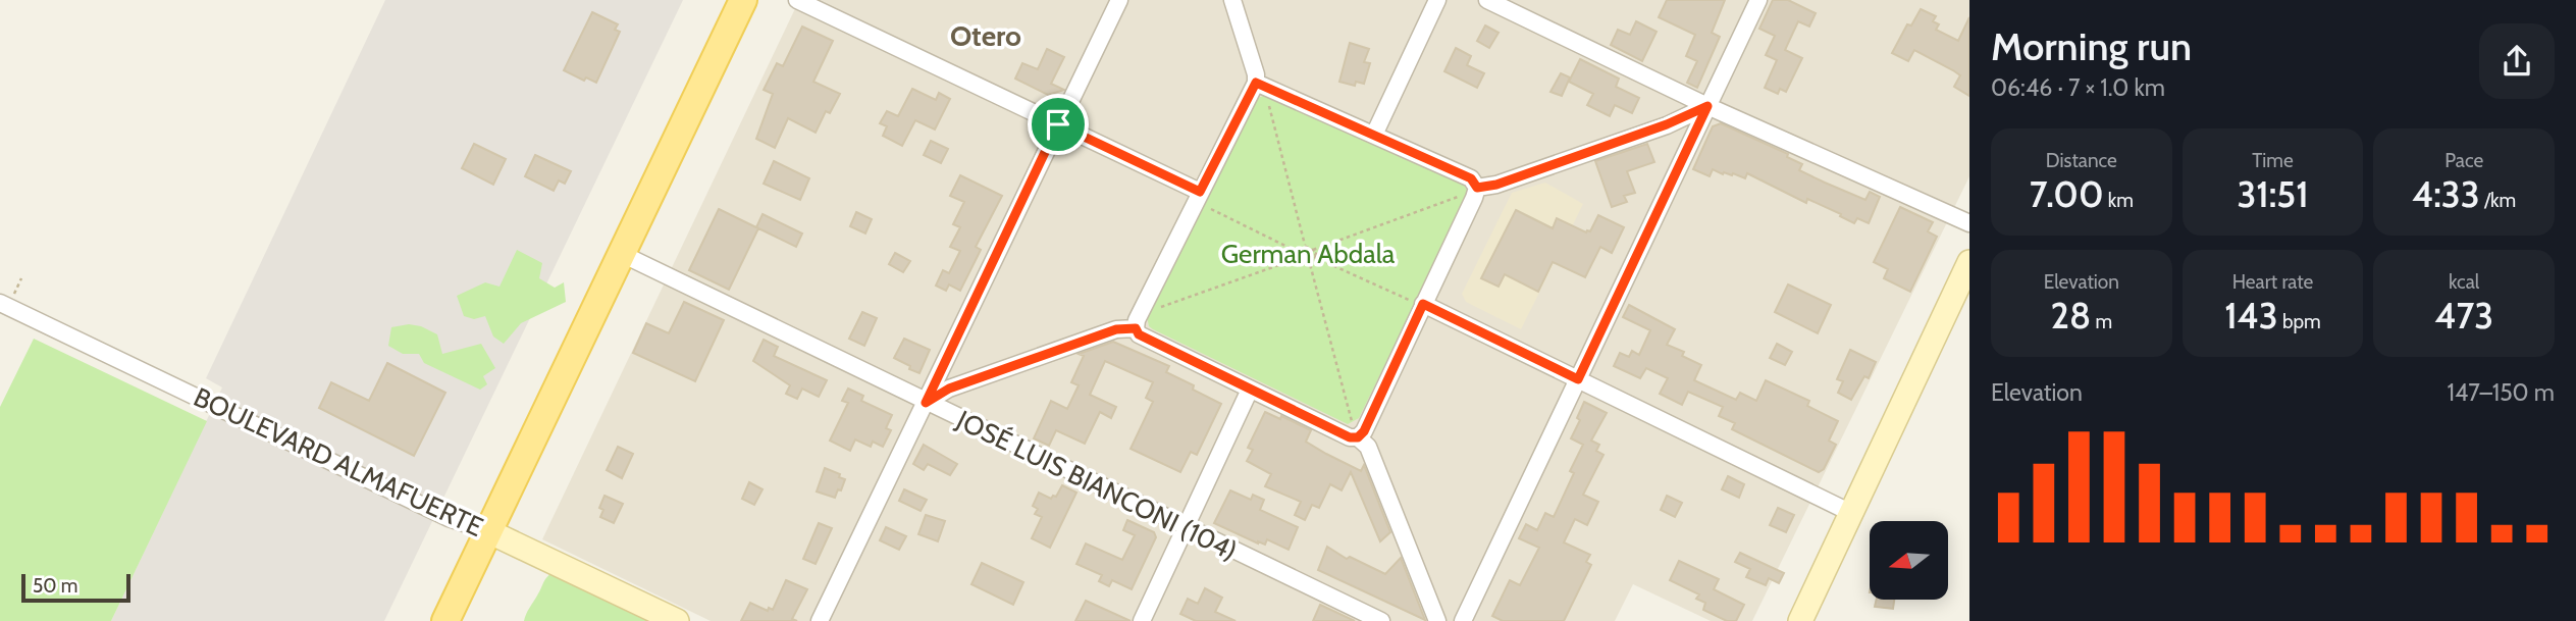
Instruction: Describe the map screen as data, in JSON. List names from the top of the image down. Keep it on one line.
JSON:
{"streets":{"main road":["BOULEVARD ALMAFUERTE"],"street":["JOSÉ LUIS BIANCONI (104)"]},"districts":["Otero"],"parks":["German Abdala"],"scale_bar":"50 m","north":"left","page":{"heading":["Morning run","06:46 · 7 × 1.0 km"],"stats":[["Distance","7.00 km"],["Time","31:51"],["Pace","4:33 /km"],["Elevation","28 m"],["Heart rate","143 bpm"],["kcal","473"]],"chart":["Elevation","147–150 m"],"scale":"50 m"}}
